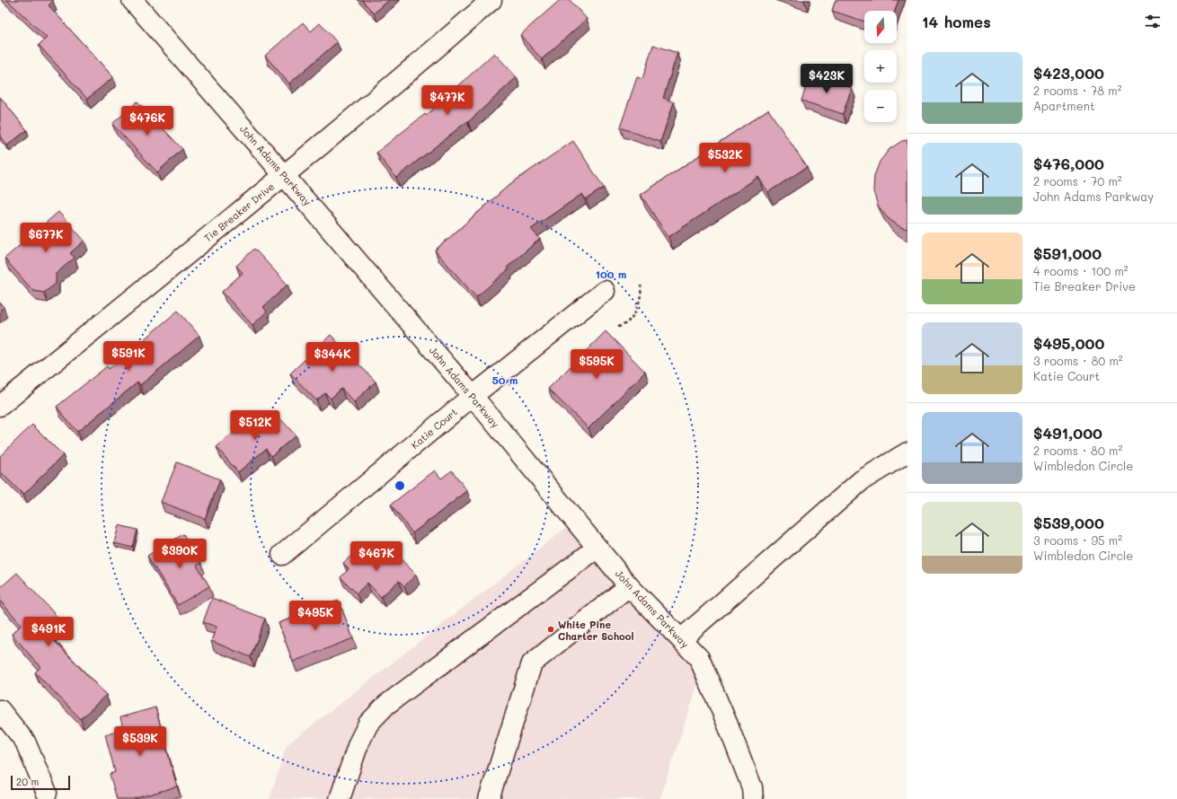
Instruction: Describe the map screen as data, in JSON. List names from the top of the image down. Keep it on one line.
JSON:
{"streets":{"street":["John Adams Parkway","Tie Breaker Drive","Katie Court"]},"crossings":[["John Adams Parkway","Tie Breaker Drive"],["John Adams Parkway","Katie Court"]],"places":["White Pine Charter School"],"scale_bar":"20 m","north":"bottom","page":{"heading":"14 homes","map_buttons":["+","−"],"list":[{"name":"$423,000","note":"2 rooms · 78 m² · Apartment"},{"name":"$476,000","note":"2 rooms · 70 m² · John Adams Parkway"},{"name":"$591,000","note":"4 rooms · 100 m² · Tie Breaker Drive"},{"name":"$495,000","note":"3 rooms · 80 m² · Katie Court"},{"name":"$491,000","note":"2 rooms · 80 m² · Wimbledon Circle"},{"name":"$539,000","note":"3 rooms · 95 m² · Wimbledon Circle"}],"price":["$423K","$477K","$476K","$532K","$677K","$591K","$344K","$595K","$512K","$390K","$467K","$495K","$491K","$539K"],"scale":"20 m"},"rings":["100 m","50 m"]}
